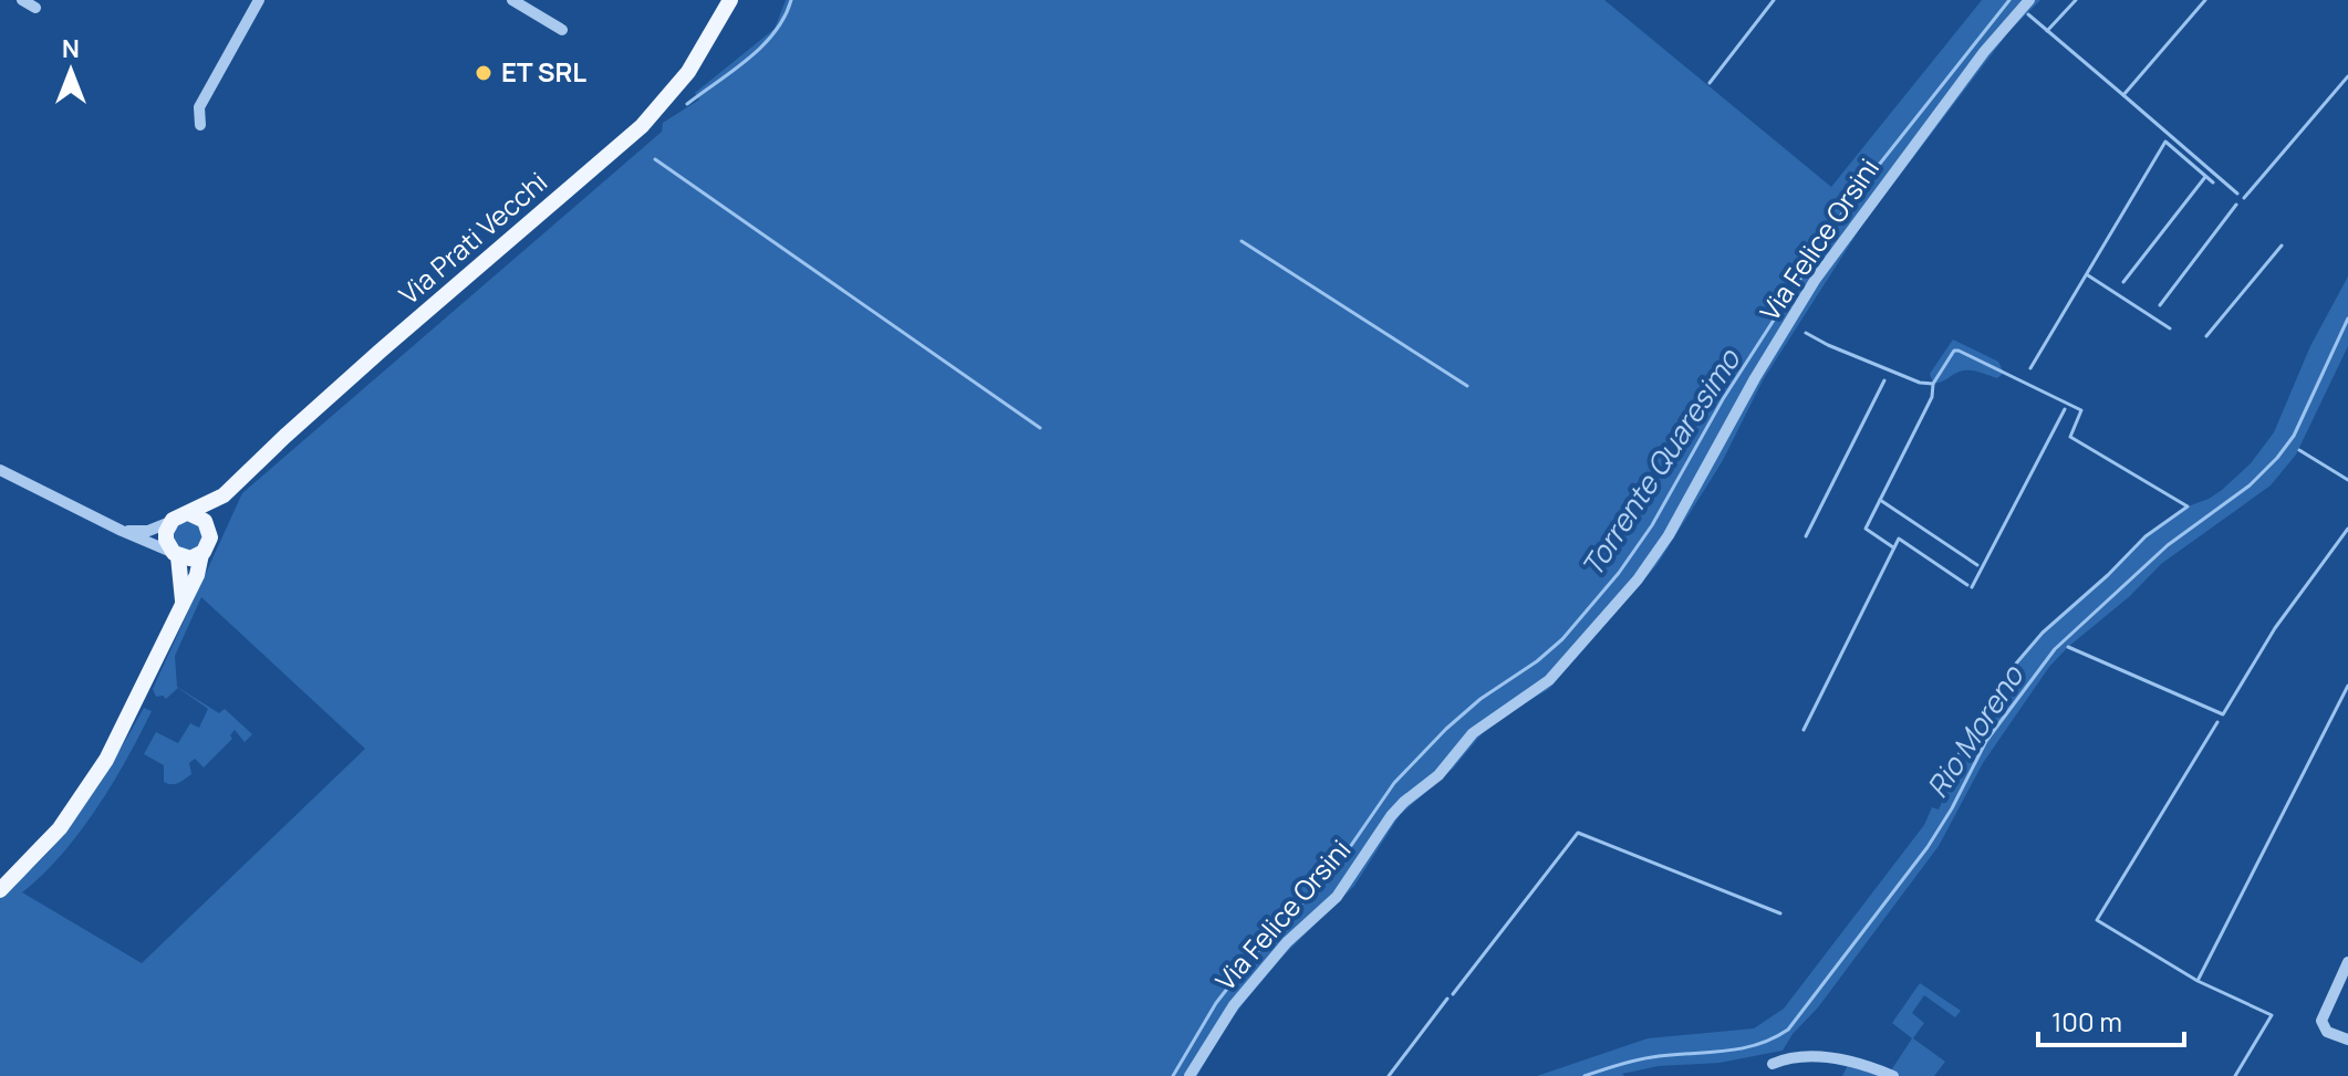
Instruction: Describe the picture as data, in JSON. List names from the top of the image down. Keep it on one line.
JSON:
{"streets":{"main road":["Via Prati Vecchi"],"street":["Via Felice Orsini"]},"water":["Torrente Quaresimo","Rio Moreno"],"places":["ET SRL"],"scale_bar":"100 m","north":"top"}
